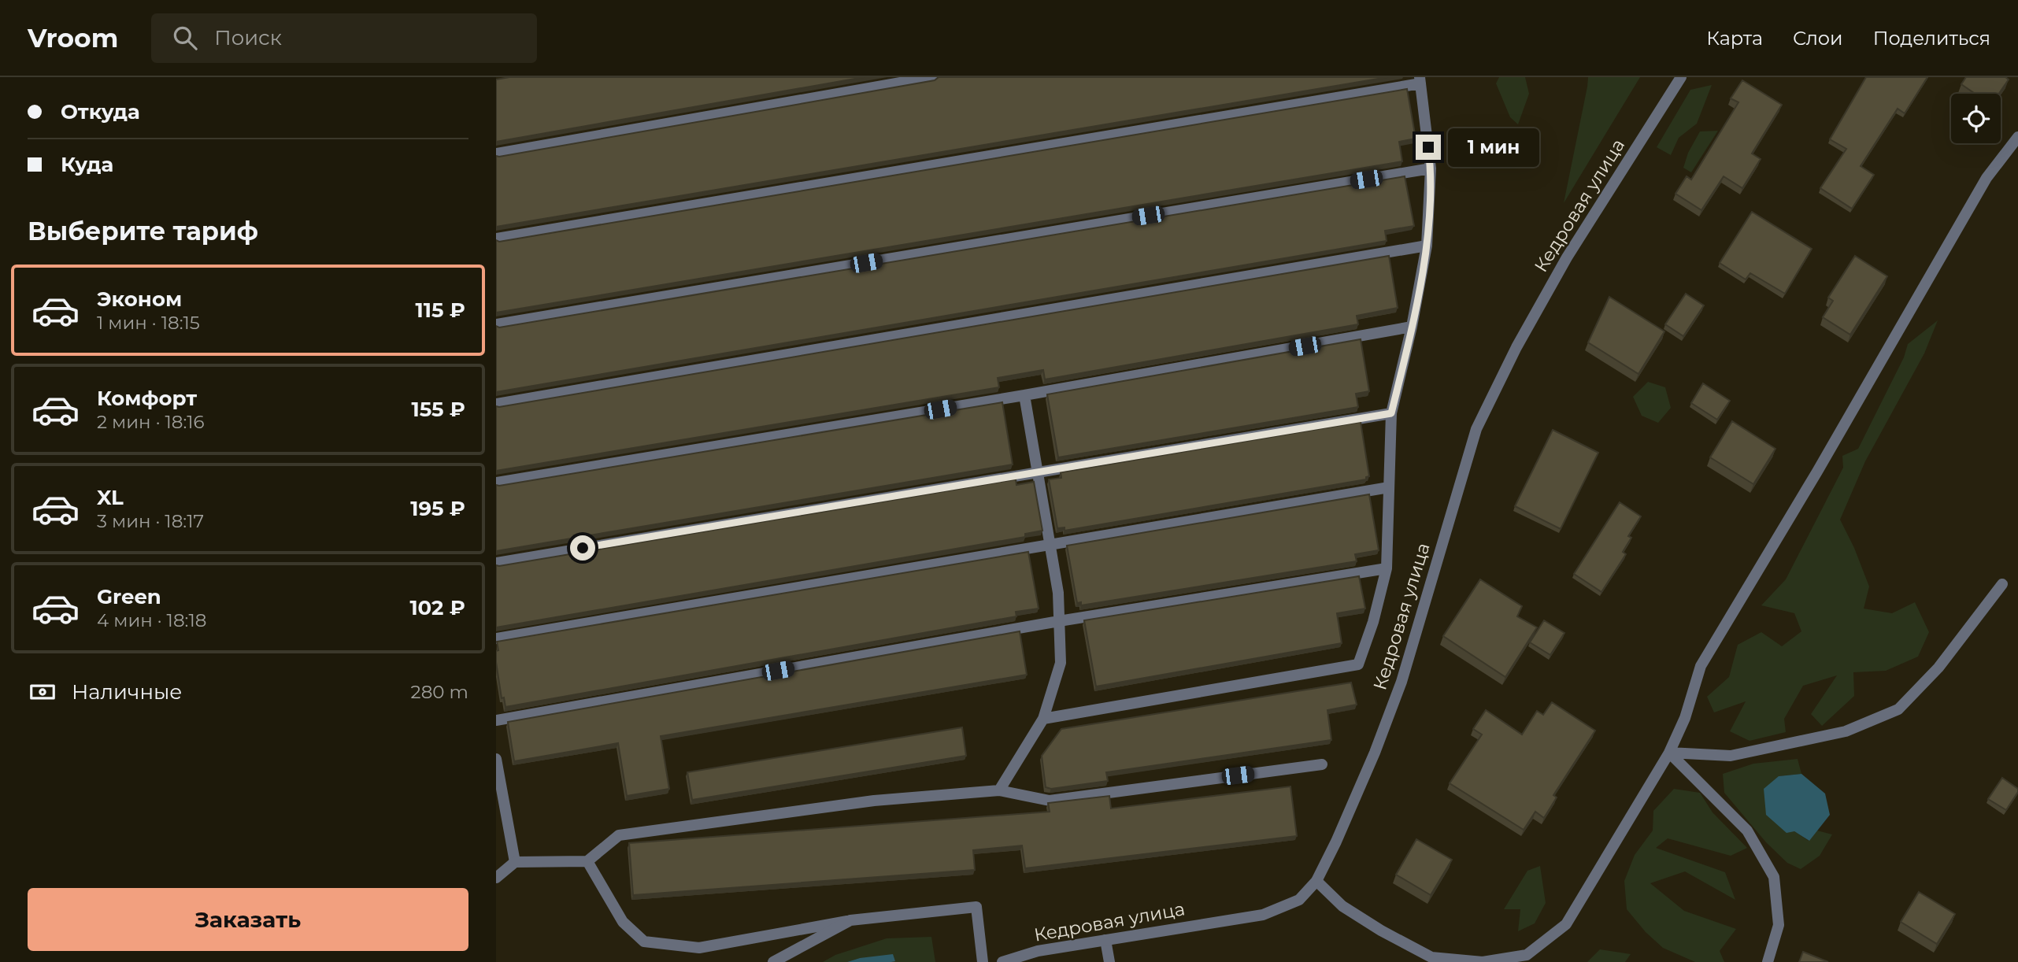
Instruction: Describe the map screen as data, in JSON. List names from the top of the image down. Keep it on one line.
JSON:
{"streets":{"street":["Кедровая улица"]},"page":{"header":"Vroom","search":"Поиск","nav":["Карта","Слои","Поделиться"],"banner":["Откуда","Куда"],"bubble":"1 мин","heading":"Выберите тариф","list":[{"name":"Эконом","note":"1 мин · 18:15","value":"115 ₽"},{"name":"Комфорт","note":"2 мин · 18:16","value":"155 ₽"},{"name":"XL","note":"3 мин · 18:17","value":"195 ₽"},{"name":"Green","note":"4 мин · 18:18","value":"102 ₽"}],"pay":["Наличные","280 m"],"buttons":"Заказать"}}
